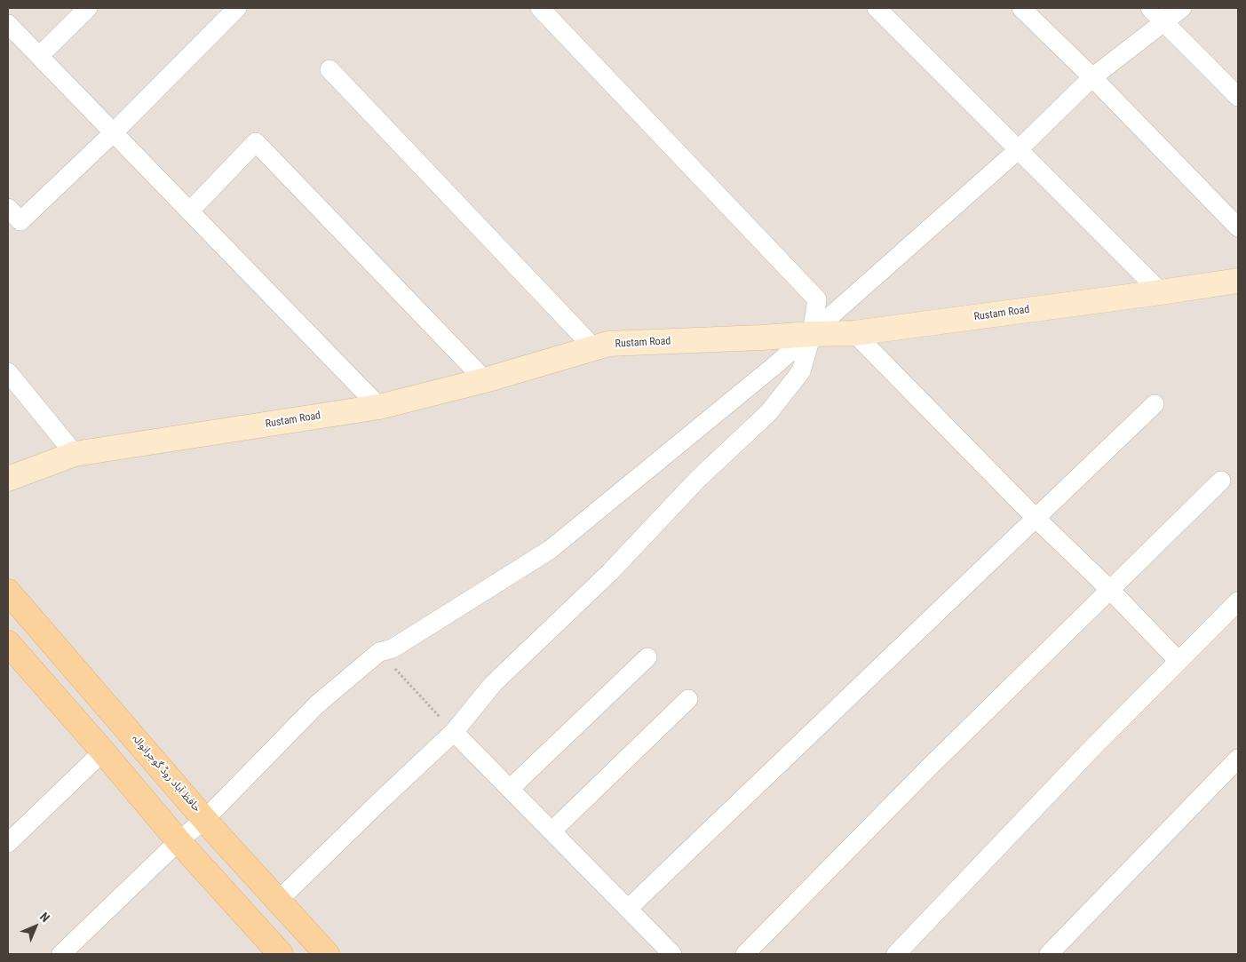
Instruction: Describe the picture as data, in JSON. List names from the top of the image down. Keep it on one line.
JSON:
{"streets":{"main road":["حافظ آباد روڈ گوجرانوالہ"],"street":["Rustam Road"]},"north":"top right"}
